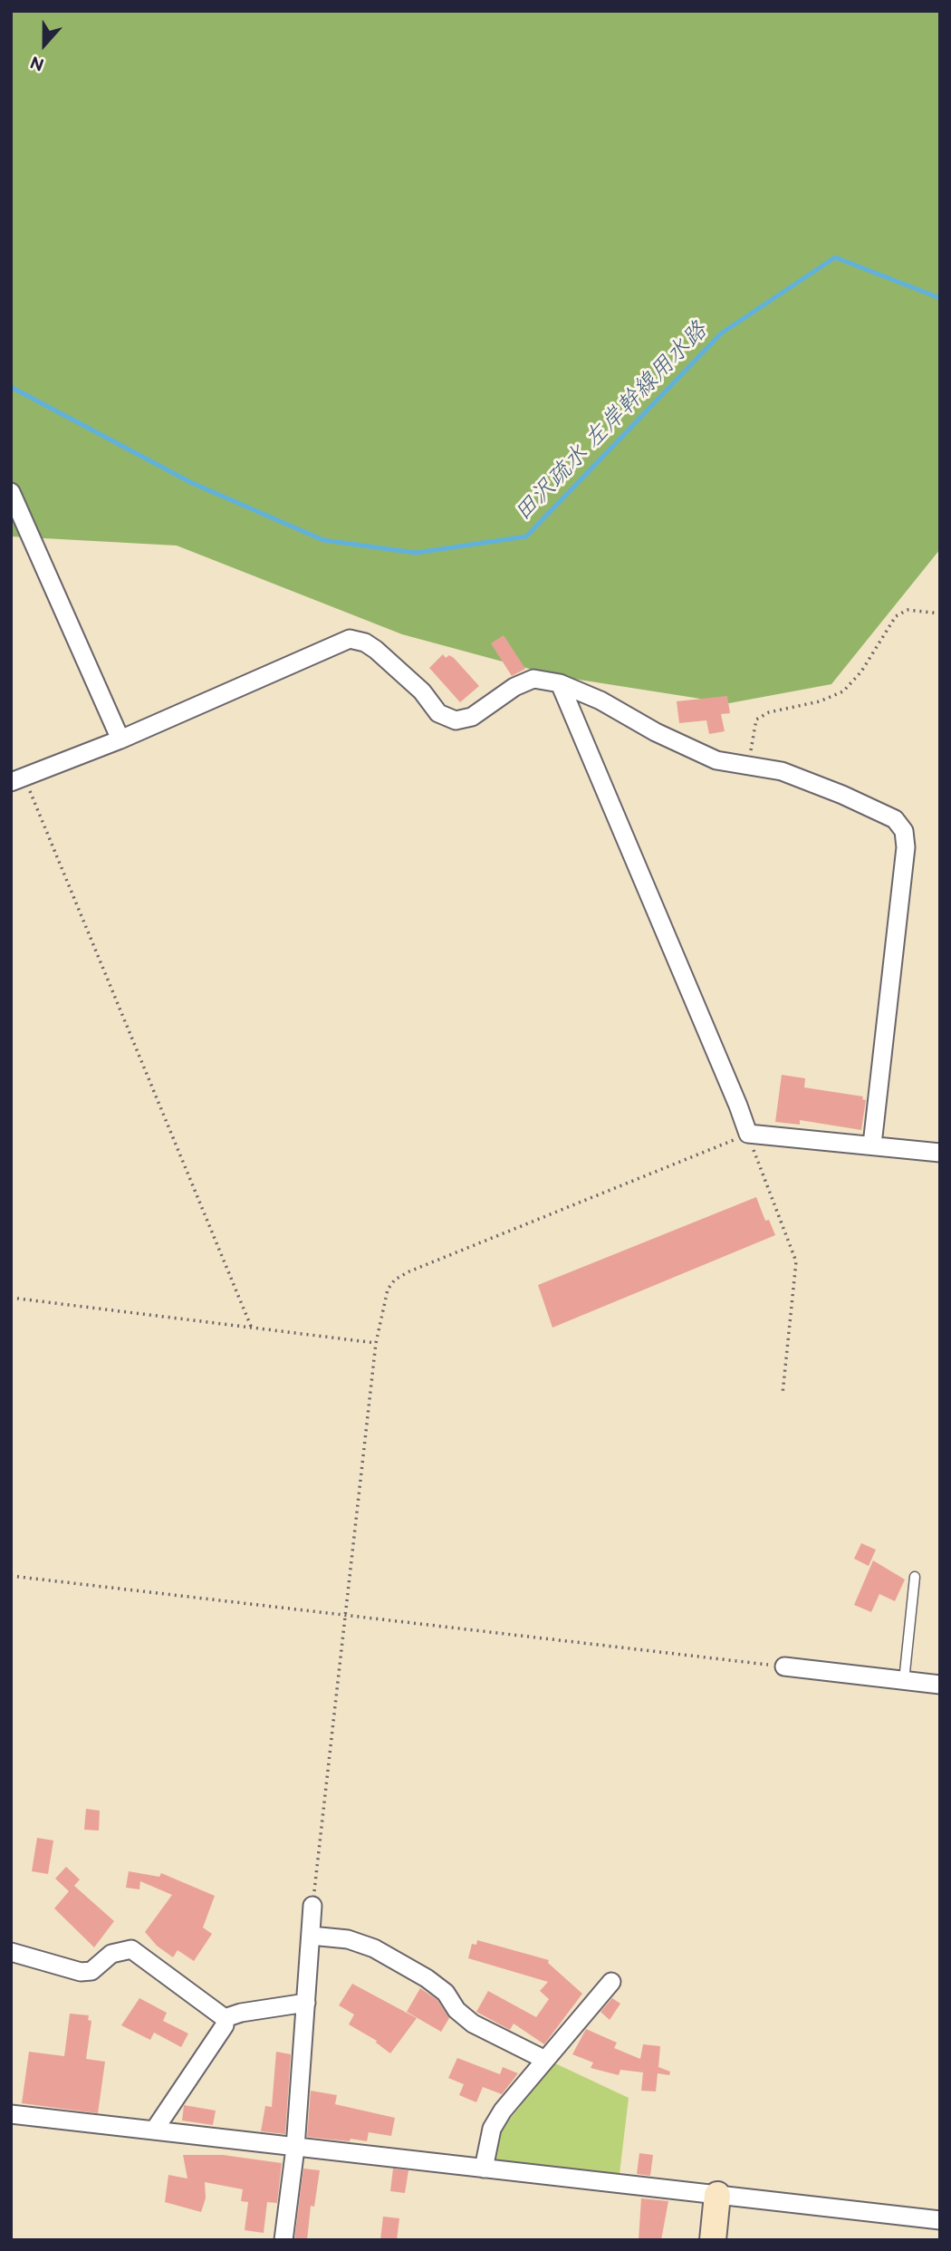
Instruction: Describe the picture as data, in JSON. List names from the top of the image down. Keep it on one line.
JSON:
{"water":["田沢疏水 左岸幹線用水路"],"north":"bottom"}
